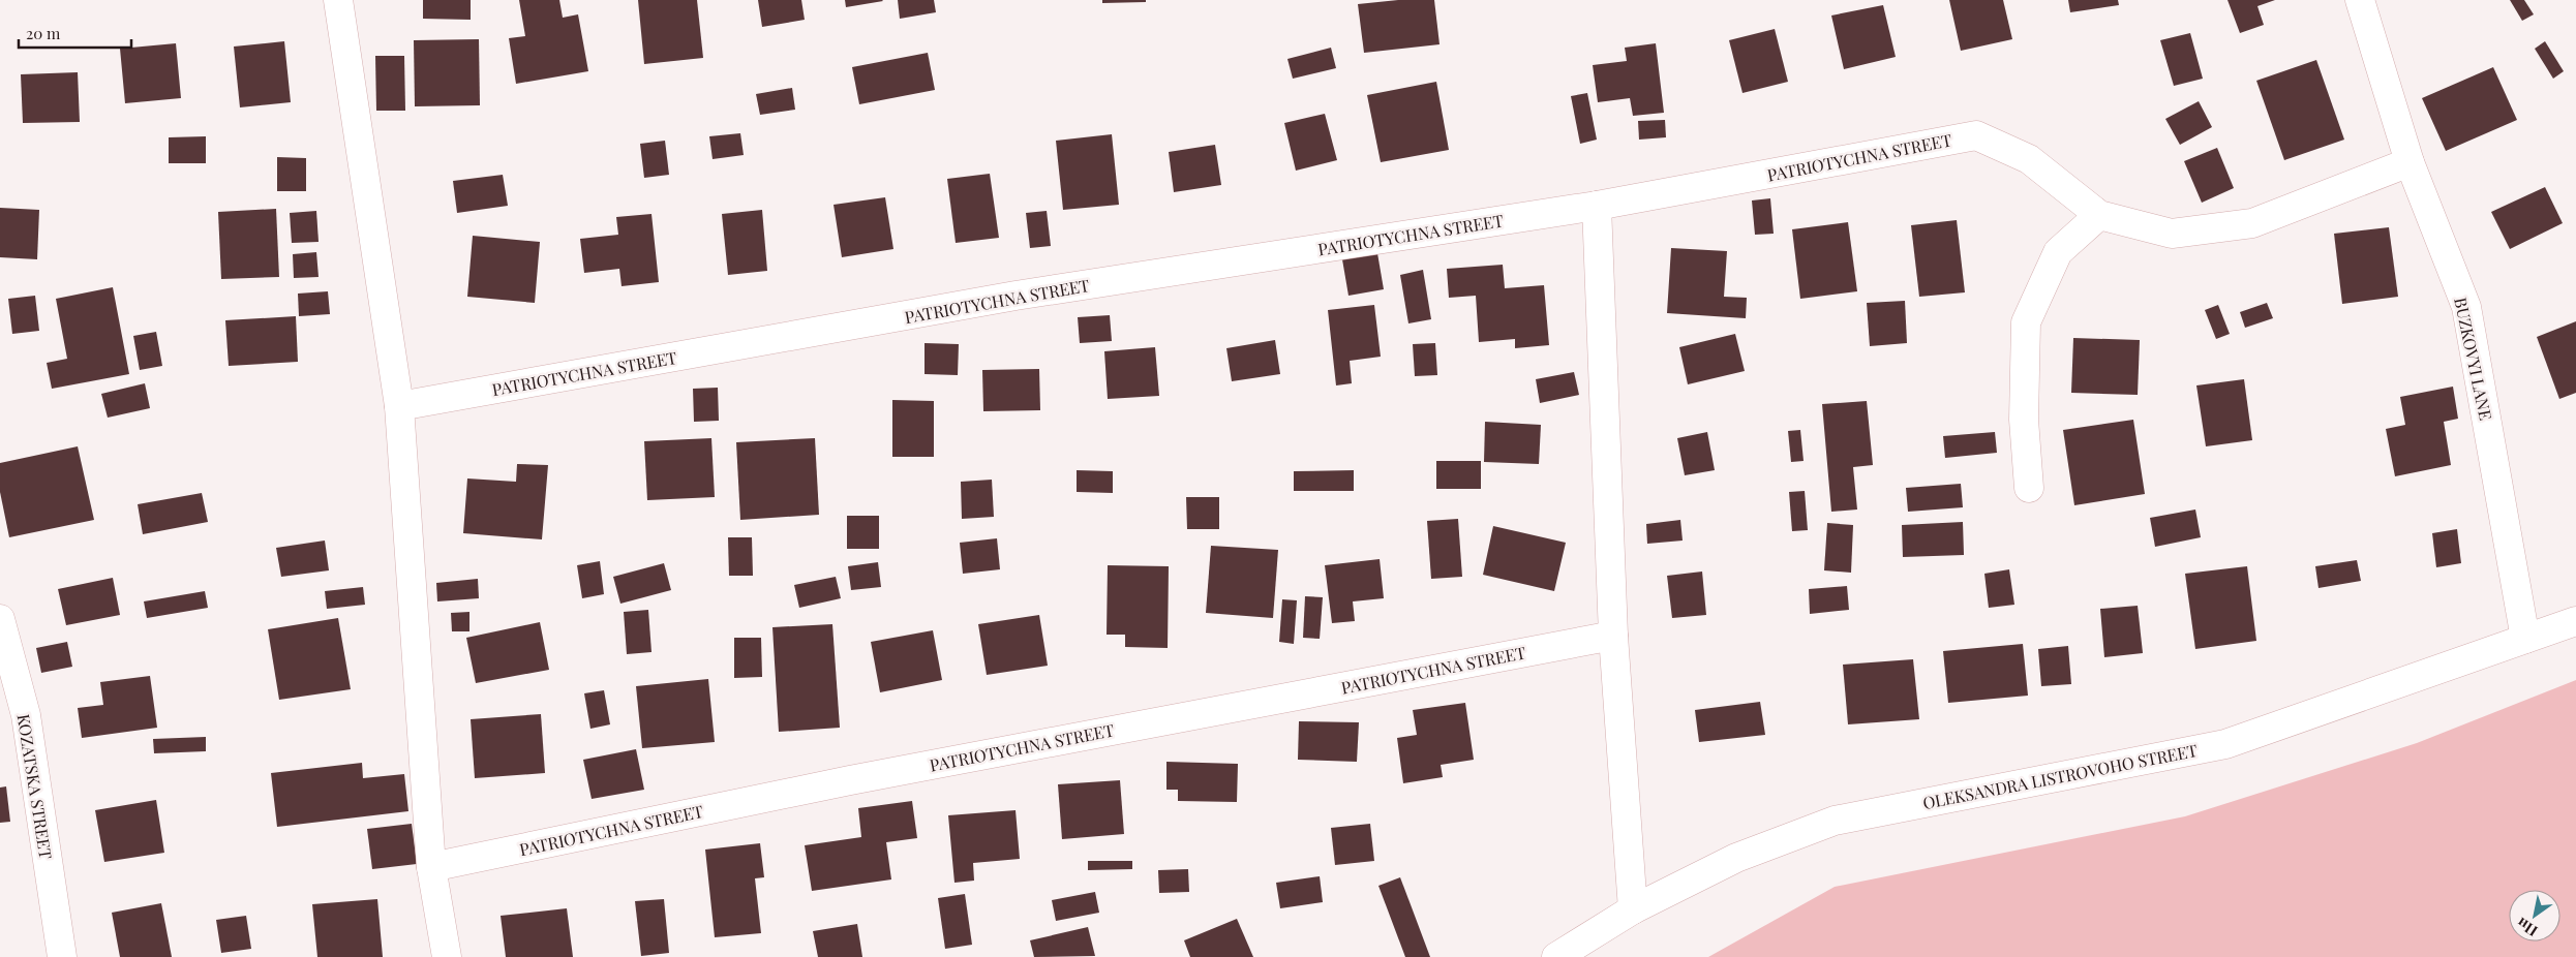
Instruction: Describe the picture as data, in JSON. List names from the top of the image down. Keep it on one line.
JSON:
{"streets":{"street":["PATRIOTYCHNA STREET","BUZKOVYI LANE","OLEKSANDRA LISTROVOHO STREET","KOZATSKA STREET"]},"crossings":[["PATRIOTYCHNA STREET","BUZKOVYI LANE"],["BUZKOVYI LANE","OLEKSANDRA LISTROVOHO STREET"]],"scale_bar":"20 m","north":"bottom left"}
